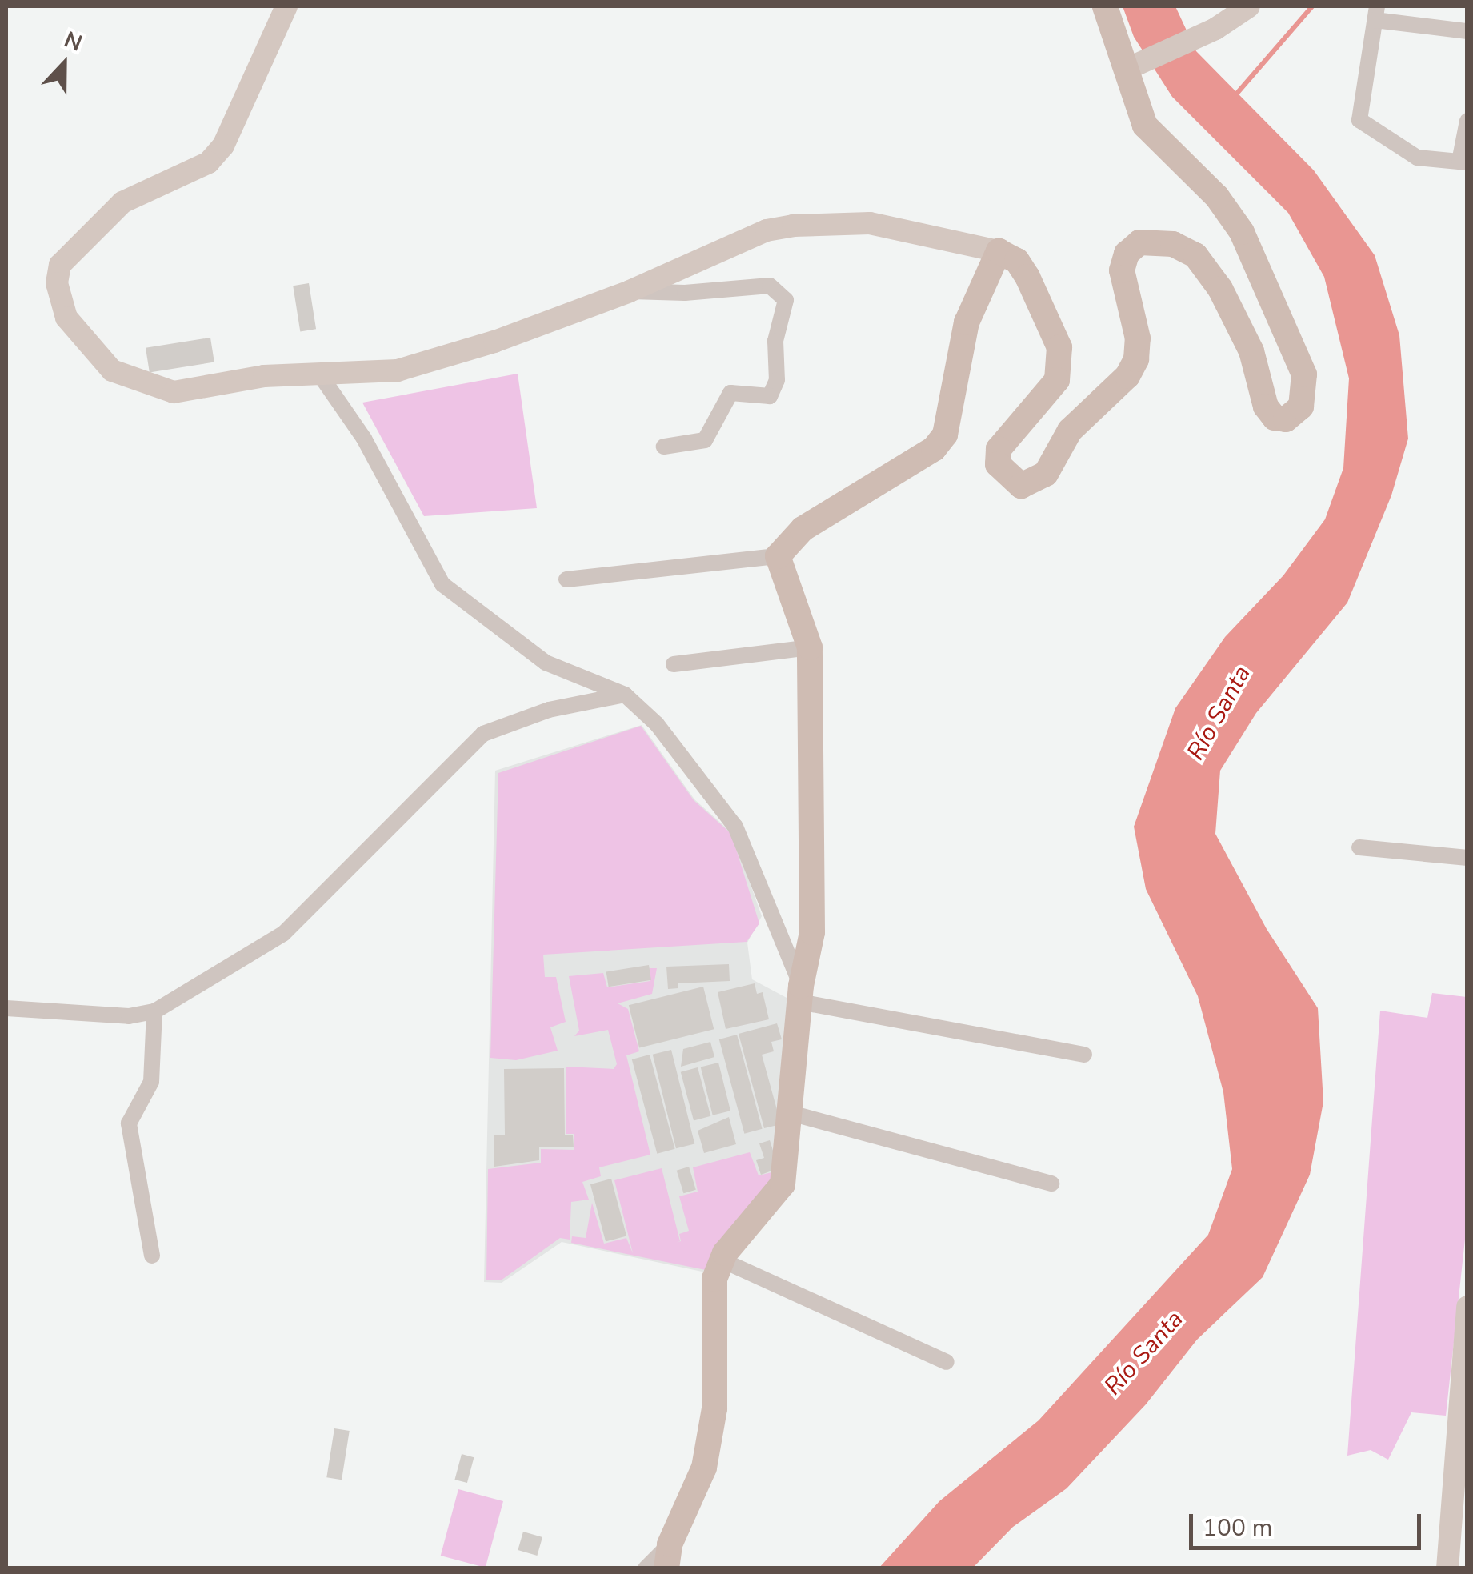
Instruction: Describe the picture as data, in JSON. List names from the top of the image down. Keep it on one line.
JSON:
{"water":["Río Santa"],"scale_bar":"100 m","north":"top"}
